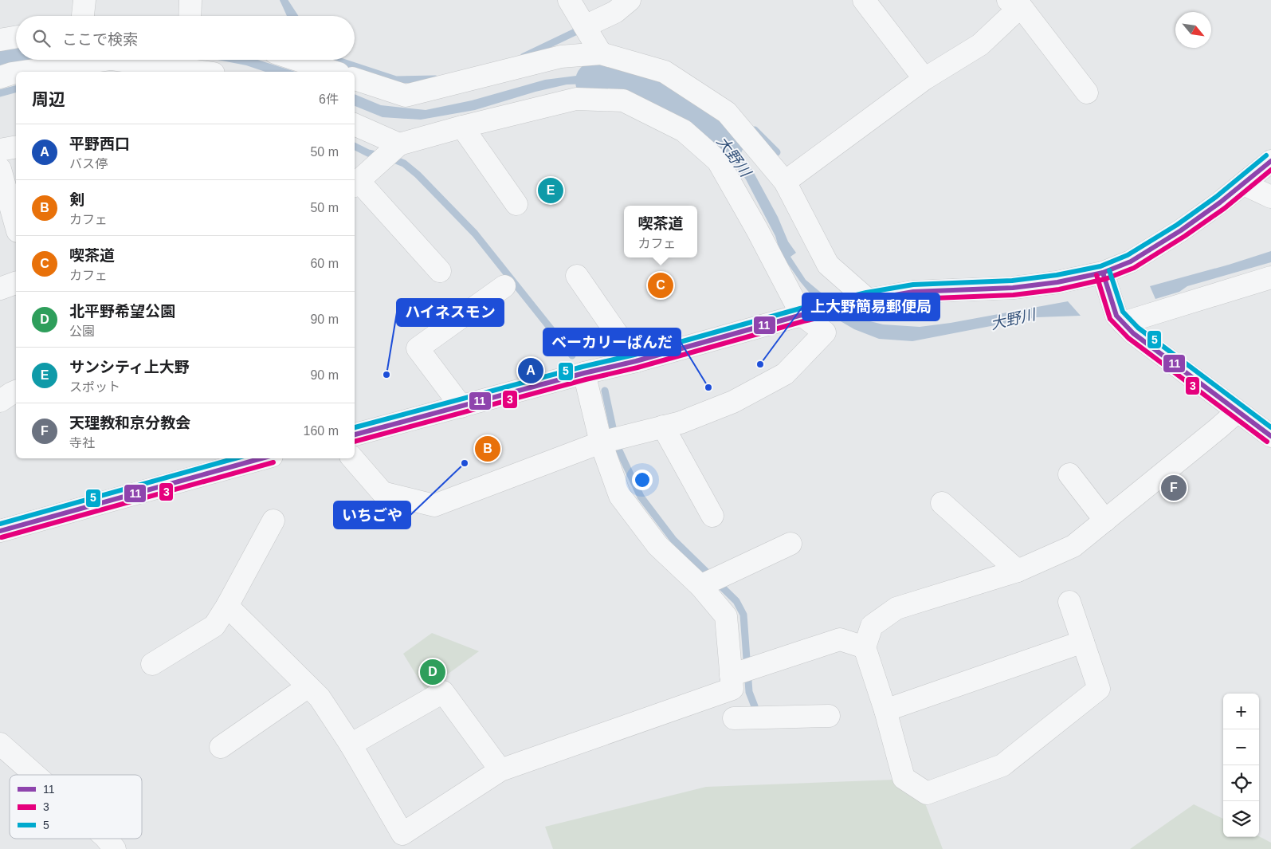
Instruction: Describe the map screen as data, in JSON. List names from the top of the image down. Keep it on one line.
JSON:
{"water":["大野川"],"places":["上大野簡易郵便局","ハイネスモン","ベーカリーぱんだ","いちごや"],"lines":["transit line 5","transit line 11","transit line 3"],"legend":["11","3","5"],"north":"bottom right","page":{"search":"ここで検索","heading":["周辺","6件"],"list":[{"mark":"A","name":"平野西口","note":"バス停","value":"50 m"},{"mark":"B","name":"剣","note":"カフェ","value":"50 m"},{"mark":"C","name":"喫茶道","note":"カフェ","value":"60 m"},{"mark":"D","name":"北平野希望公園","note":"公園","value":"90 m"},{"mark":"E","name":"サンシティ上大野","note":"スポット","value":"90 m"},{"mark":"F","name":"天理教和京分教会","note":"寺社","value":"160 m"}],"pins":["E","C","A","B","F","D"],"popup":["喫茶道","カフェ"],"map_buttons":["+","−"]}}
